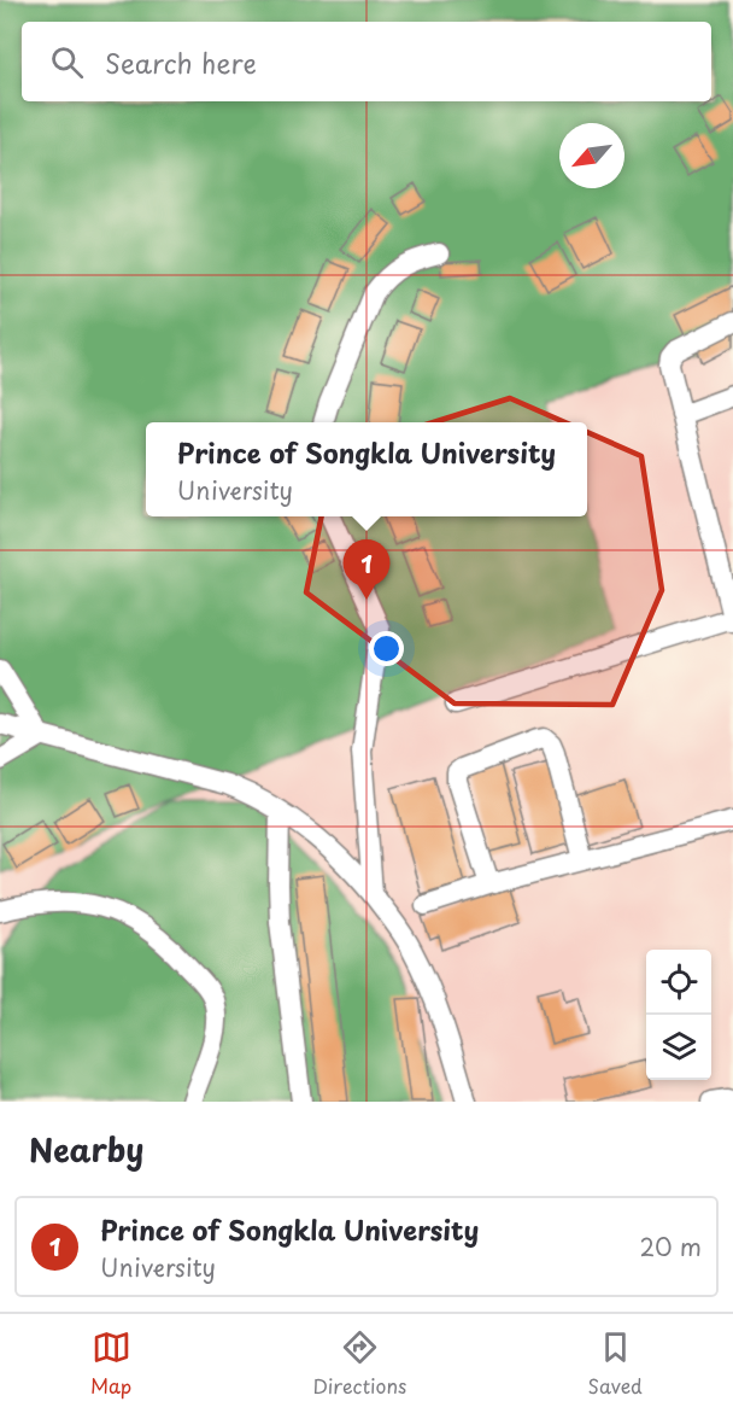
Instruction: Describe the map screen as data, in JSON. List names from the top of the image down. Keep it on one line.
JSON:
{"north":"bottom left","page":{"search":"Search here","popup":["Prince of Songkla University","University"],"pins":"1","heading":"Nearby","list":[{"mark":"1","name":"Prince of Songkla University","note":"University","value":"20 m"}],"nav":["Map","Directions","Saved"]}}
